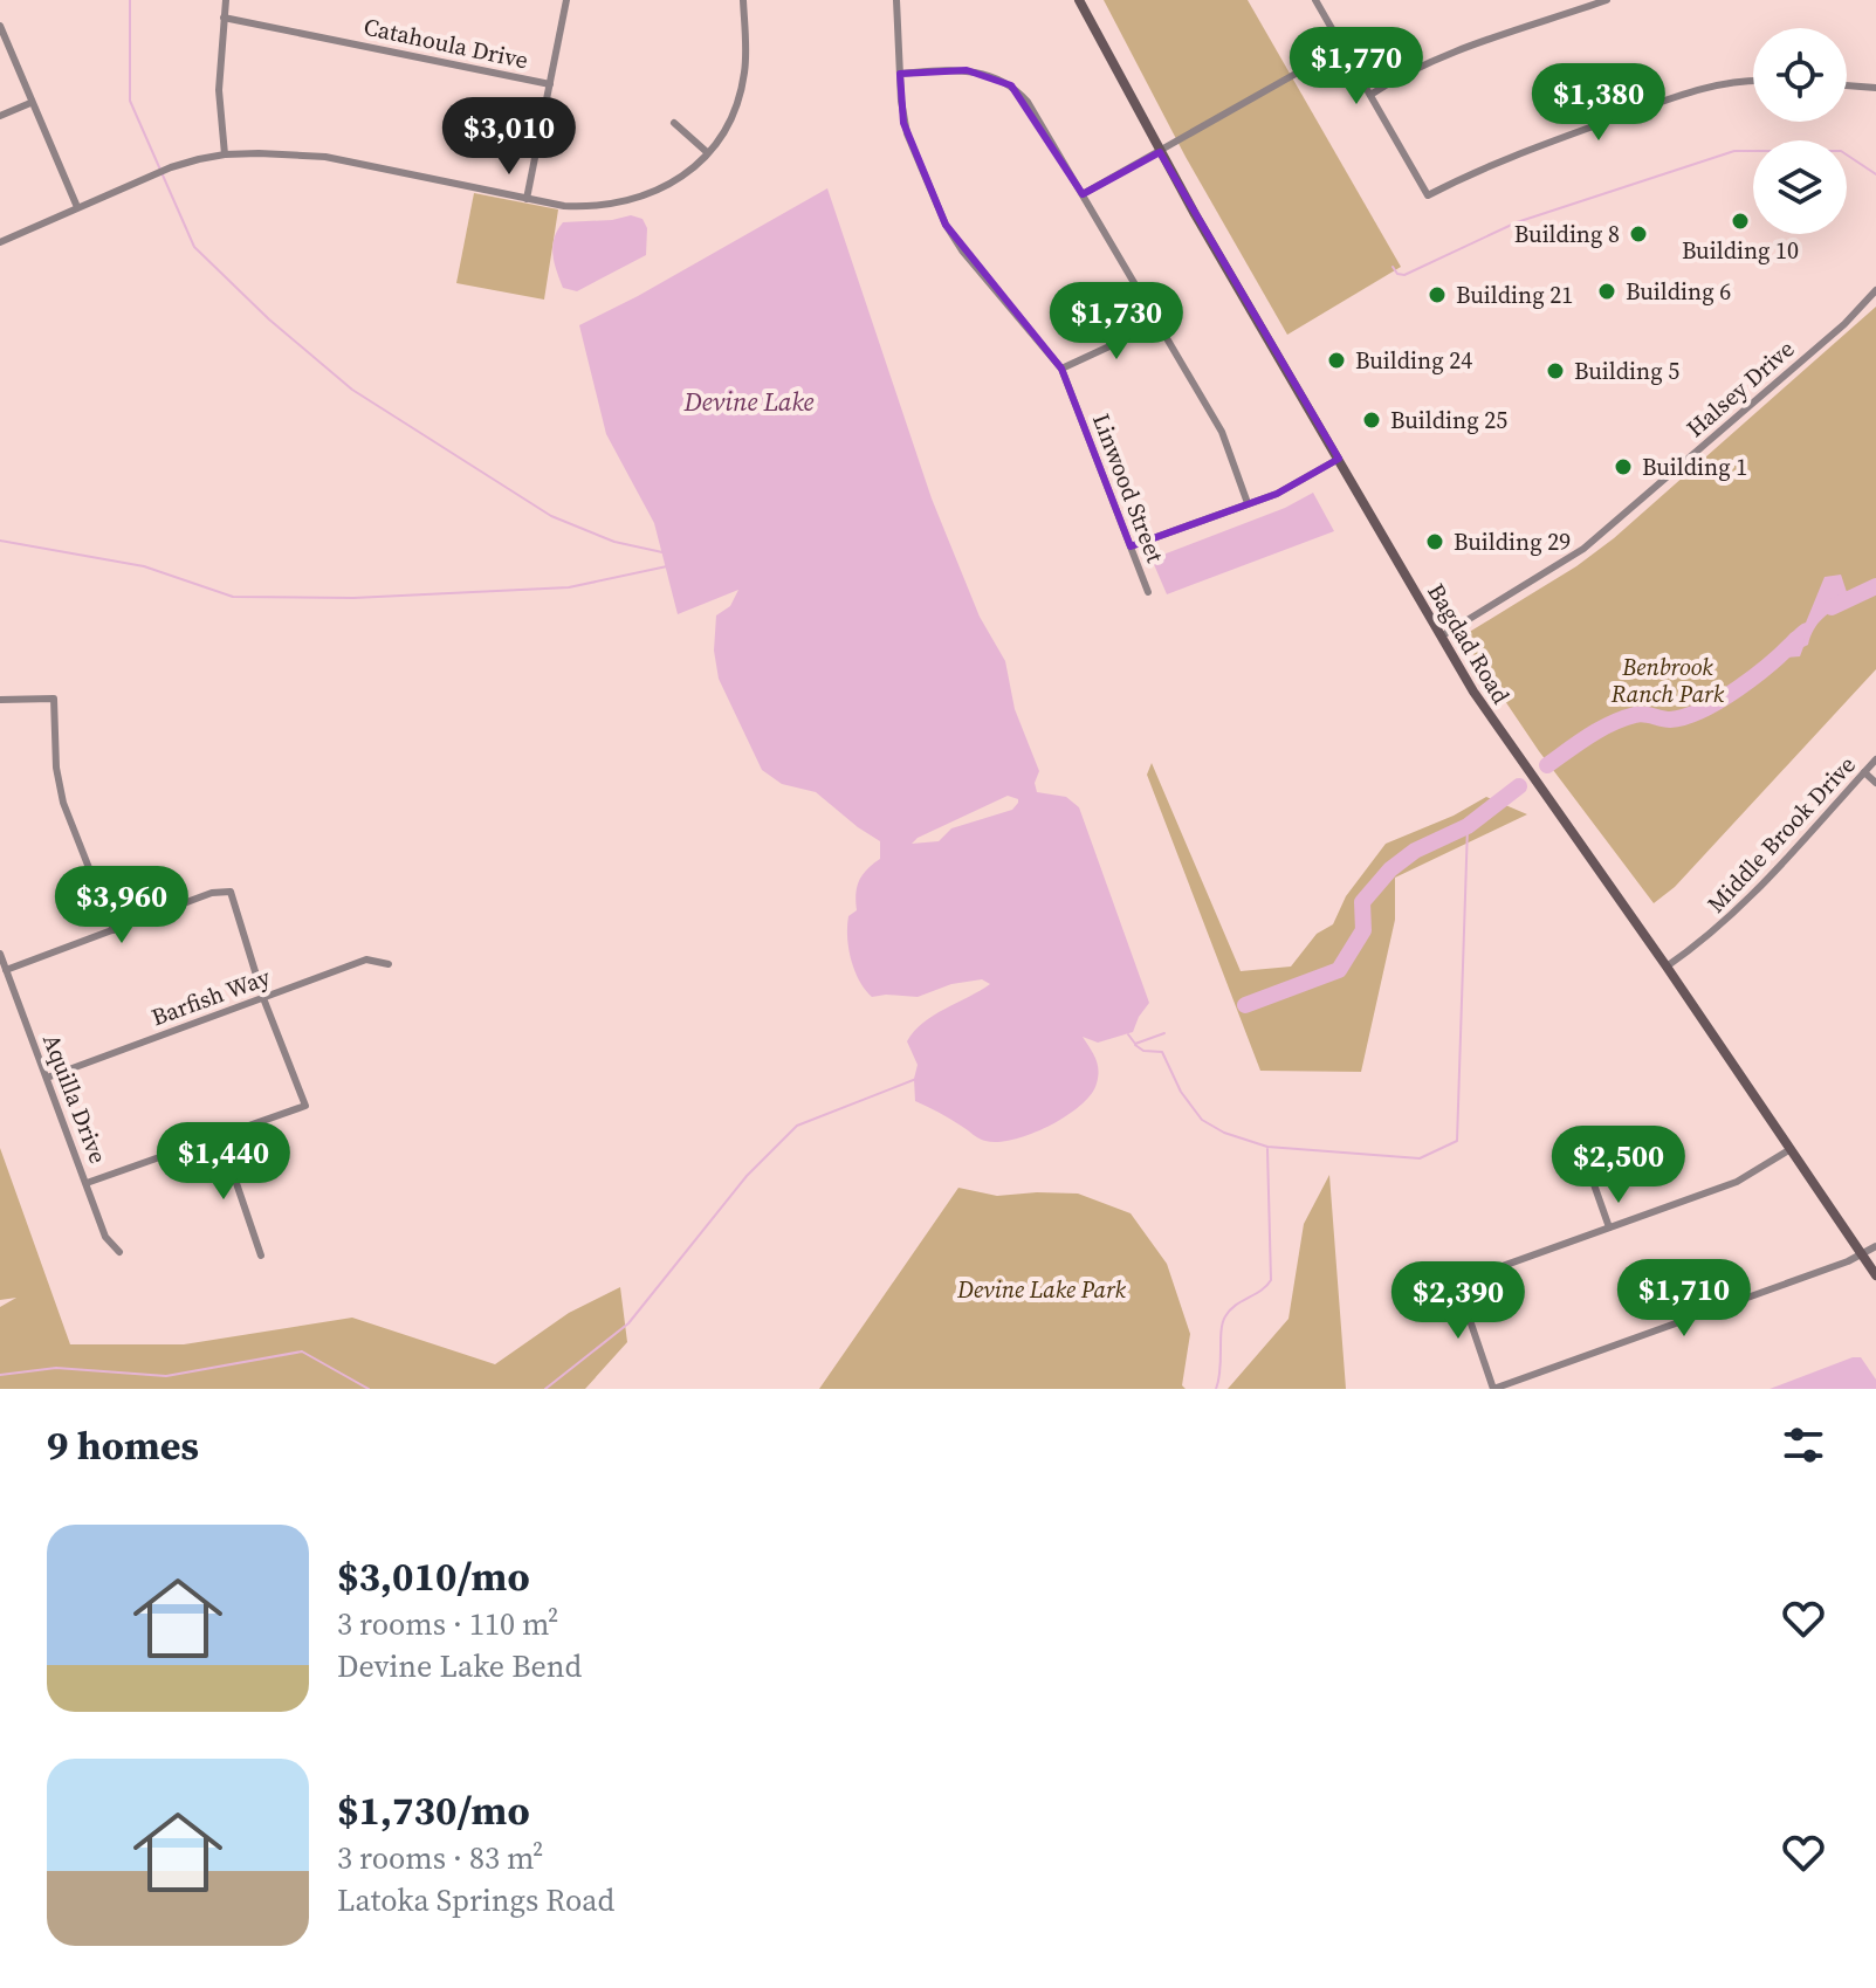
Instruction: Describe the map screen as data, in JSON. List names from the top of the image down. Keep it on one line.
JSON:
{"streets":{"street":["Catahoula Drive","Halsey Drive","Linwood Street","Bagdad Road","Middle Brook Drive","Barfish Way","Aquilla Drive"]},"crossings":[["Halsey Drive","Bagdad Road"],["Bagdad Road","Middle Brook Drive"],["Barfish Way","Aquilla Drive"]],"water":["Devine Lake"],"parks":["Benbrook Ranch Park","Devine Lake Park"],"places":["Building 10","Building 8","Building 6","Building 21","Building 24","Building 5","Building 25","Building 1","Building 29"],"page":{"price":["$1,770","$1,380","$3,010","$1,730","$3,960","$1,440","$2,500","$1,710","$2,390"],"heading":"9 homes","list":[{"name":"$3,010/mo","note":"3 rooms · 110 m² · Devine Lake Bend"},{"name":"$1,730/mo","note":"3 rooms · 83 m² · Latoka Springs Road"}]}}
